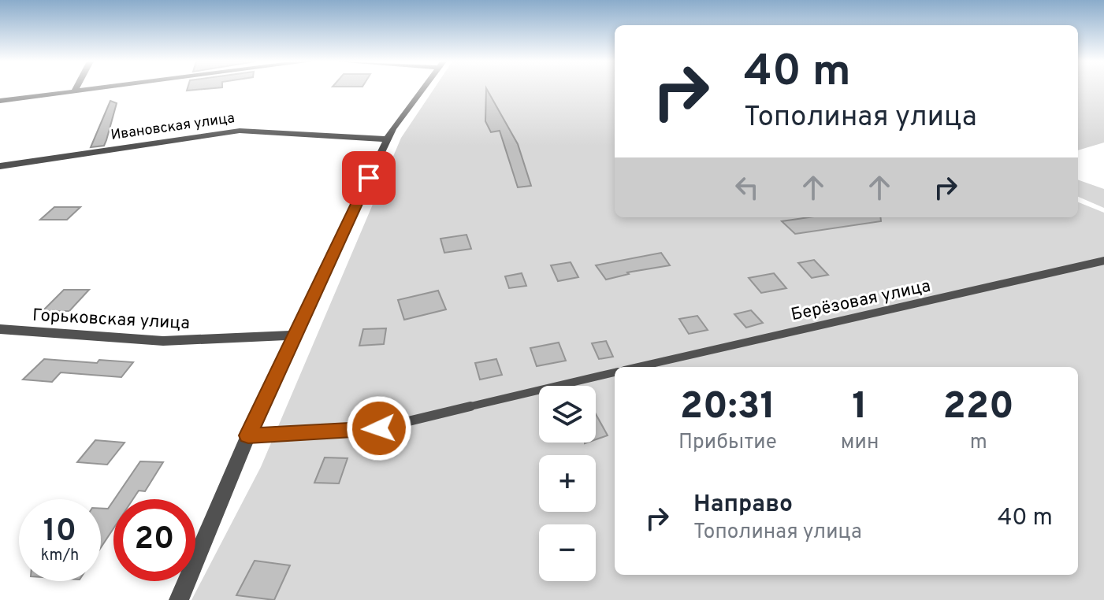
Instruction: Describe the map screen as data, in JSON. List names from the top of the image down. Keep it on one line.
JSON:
{"streets":{"street":["Ивановская улица","Горьковская улица"],"lane":["Берёзовая улица"]},"page":{"turn":["40 m","Тополиная улица"],"eta":["20:31","Прибытие","1","мин","220","m"],"map_buttons":["+","−"],"list":[{"name":"Направо","note":"Тополиная улица","value":"40 m"}],"speed":"10 km/h","limit":"20"}}
